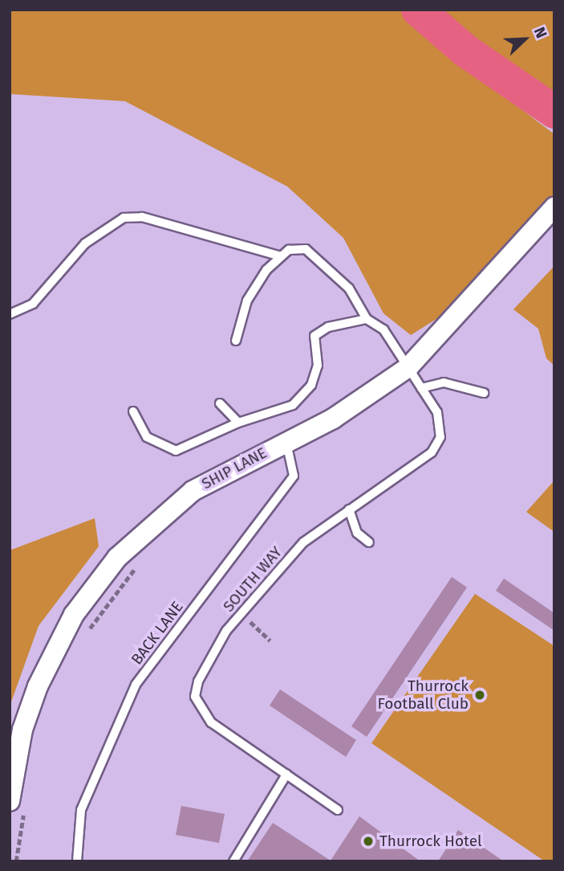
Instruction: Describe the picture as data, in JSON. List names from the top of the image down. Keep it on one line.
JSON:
{"streets":{"street":["SHIP LANE"],"lane":["SOUTH WAY","BACK LANE"]},"crossings":[["SHIP LANE","SOUTH WAY"],["SHIP LANE","BACK LANE"]],"places":["Thurrock Football Club","Thurrock Hotel"],"north":"top right"}
